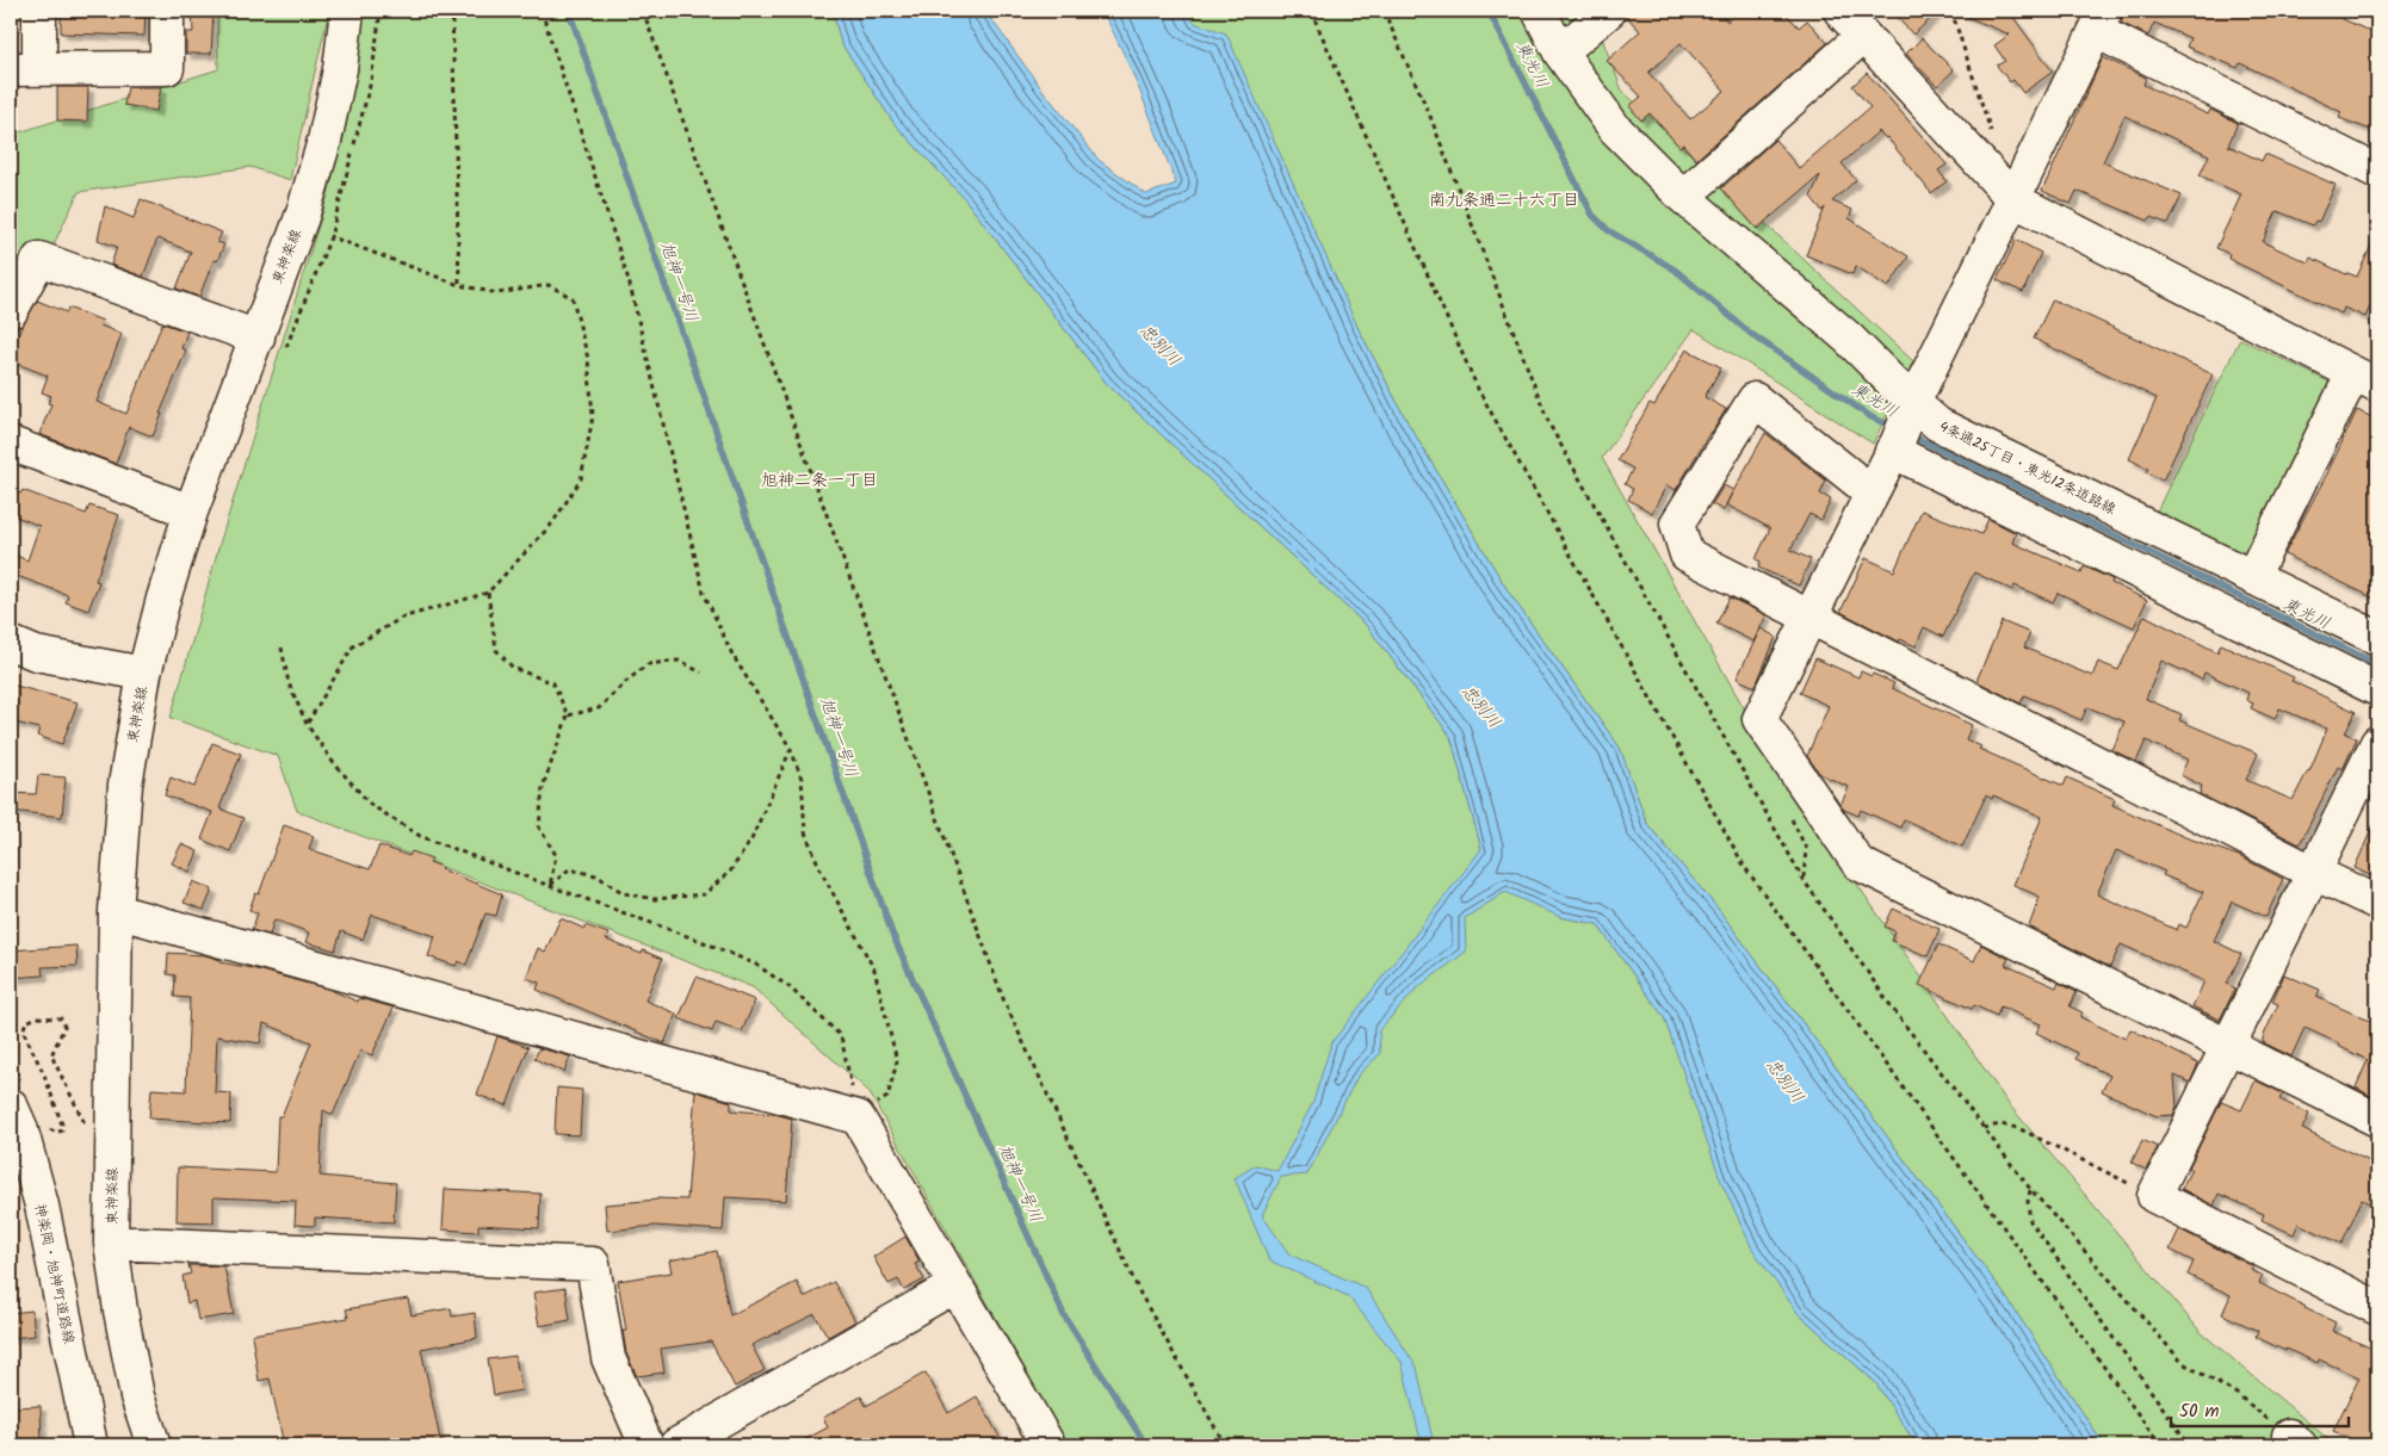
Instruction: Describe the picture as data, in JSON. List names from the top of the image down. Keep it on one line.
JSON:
{"streets":{"street":["東神楽線","4条通25丁目・東光12条道路線","神楽岡・旭神町道路線"]},"districts":["南九条通二十六丁目","旭神二条一丁目"],"water":["東光川","旭神一号川","忠別川"],"scale_bar":"50 m"}
